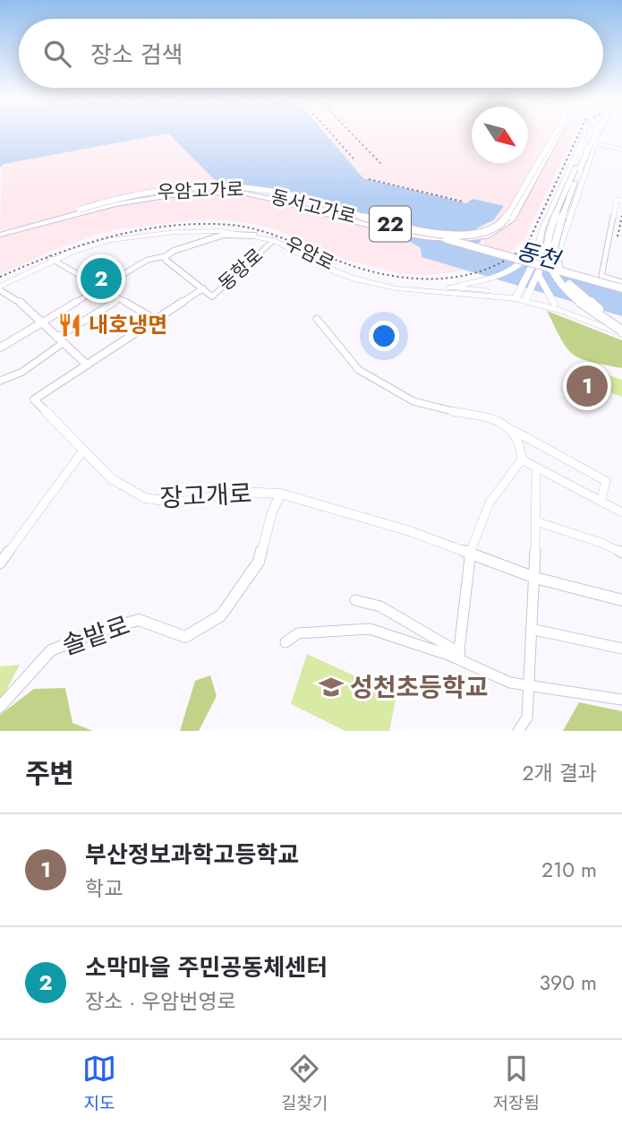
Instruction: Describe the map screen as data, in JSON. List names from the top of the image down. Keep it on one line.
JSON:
{"streets":{"highway":["우암고가로","동서고가로","22"],"main road":["우암로"],"street":["동항로","장고개로","솔밭로"]},"crossings":[["우암고가로","동서고가로"],["우암로","동항로"],["동항로","장고개로"],["장고개로","솔밭로"]],"water":["동천"],"places":{"restaurant":["내호냉면"],"school or university":["성천초등학교"]},"north":"bottom right","page":{"search":"장소 검색","pins":["2","1"],"heading":["주변","2개 결과"],"list":[{"mark":"1","name":"부산정보과학고등학교","note":"학교","value":"210 m"},{"mark":"2","name":"소막마을 주민공동체센터","note":"장소 · 우암번영로","value":"390 m"}],"nav":["지도","길찾기","저장됨"]}}
